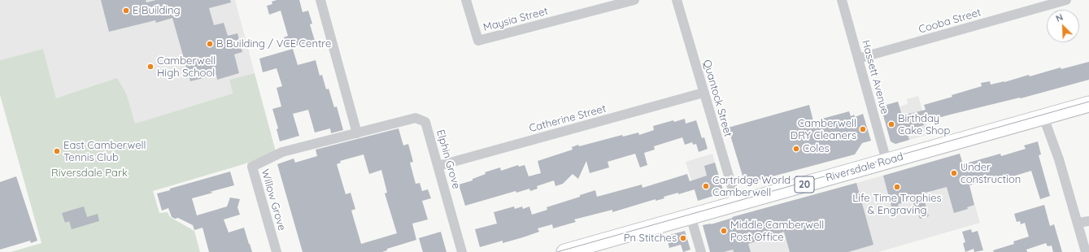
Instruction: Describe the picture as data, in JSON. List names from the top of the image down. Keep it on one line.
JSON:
{"streets":{"main road":["Riversdale Road","20"],"street":["Maysia Street","Cooba Street","Hassett Avenue","Quantock Street","Catherine Street","Elphin Grove","Willow Grove"]},"crossings":[["Cooba Street","Hassett Avenue"],["Hassett Avenue","Riversdale Road"],["Quantock Street","Catherine Street"],["Quantock Street","Riversdale Road"],["Catherine Street","Elphin Grove"],["Elphin Grove","Willow Grove"]],"parks":["Riversdale Park"],"places":["E Building","B Building / VCE Centre","Camberwell High School","Birthday Cake Shop","Camberwell DRY Cleaners","Coles","East Camberwell Tennis Club","Under construction","Cartridge World Camberwell","Life Time Trophies & Engraving","Middle Camberwell Post Office","Pn Stitches"],"north":"top left"}
